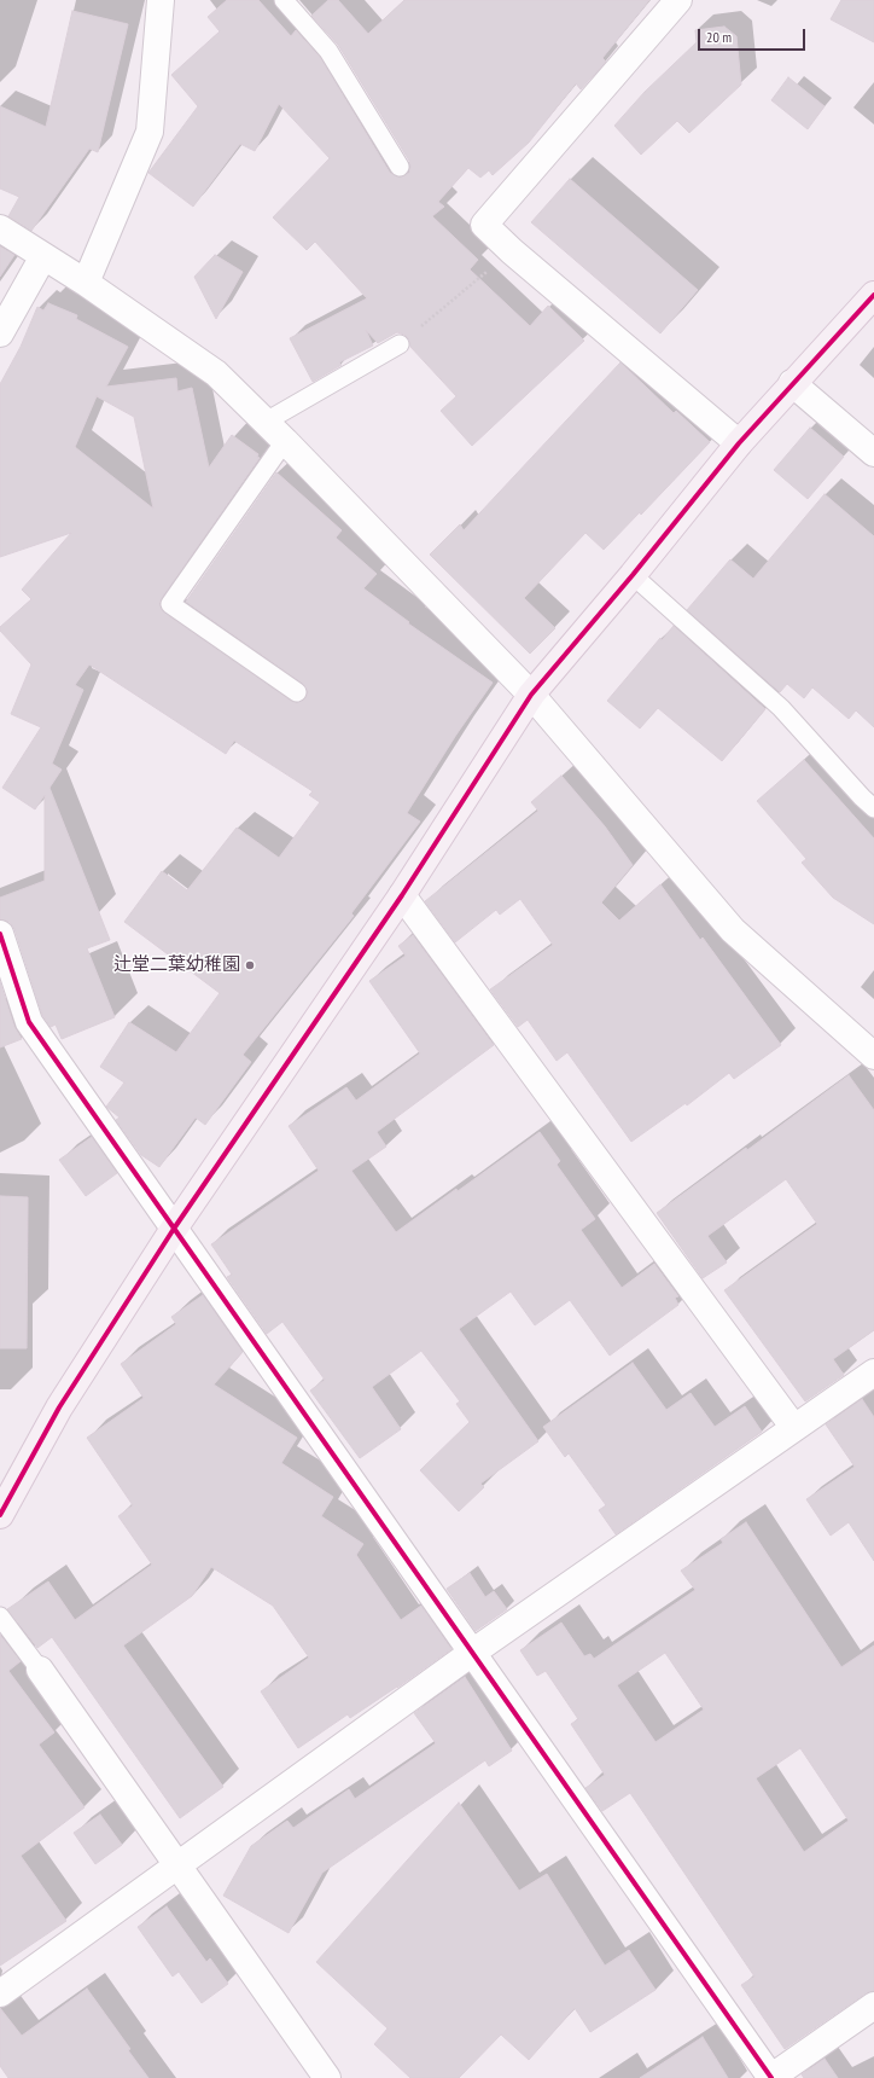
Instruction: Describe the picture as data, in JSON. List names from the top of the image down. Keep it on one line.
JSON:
{"places":["辻堂二葉幼稚園"],"scale_bar":"20 m"}
